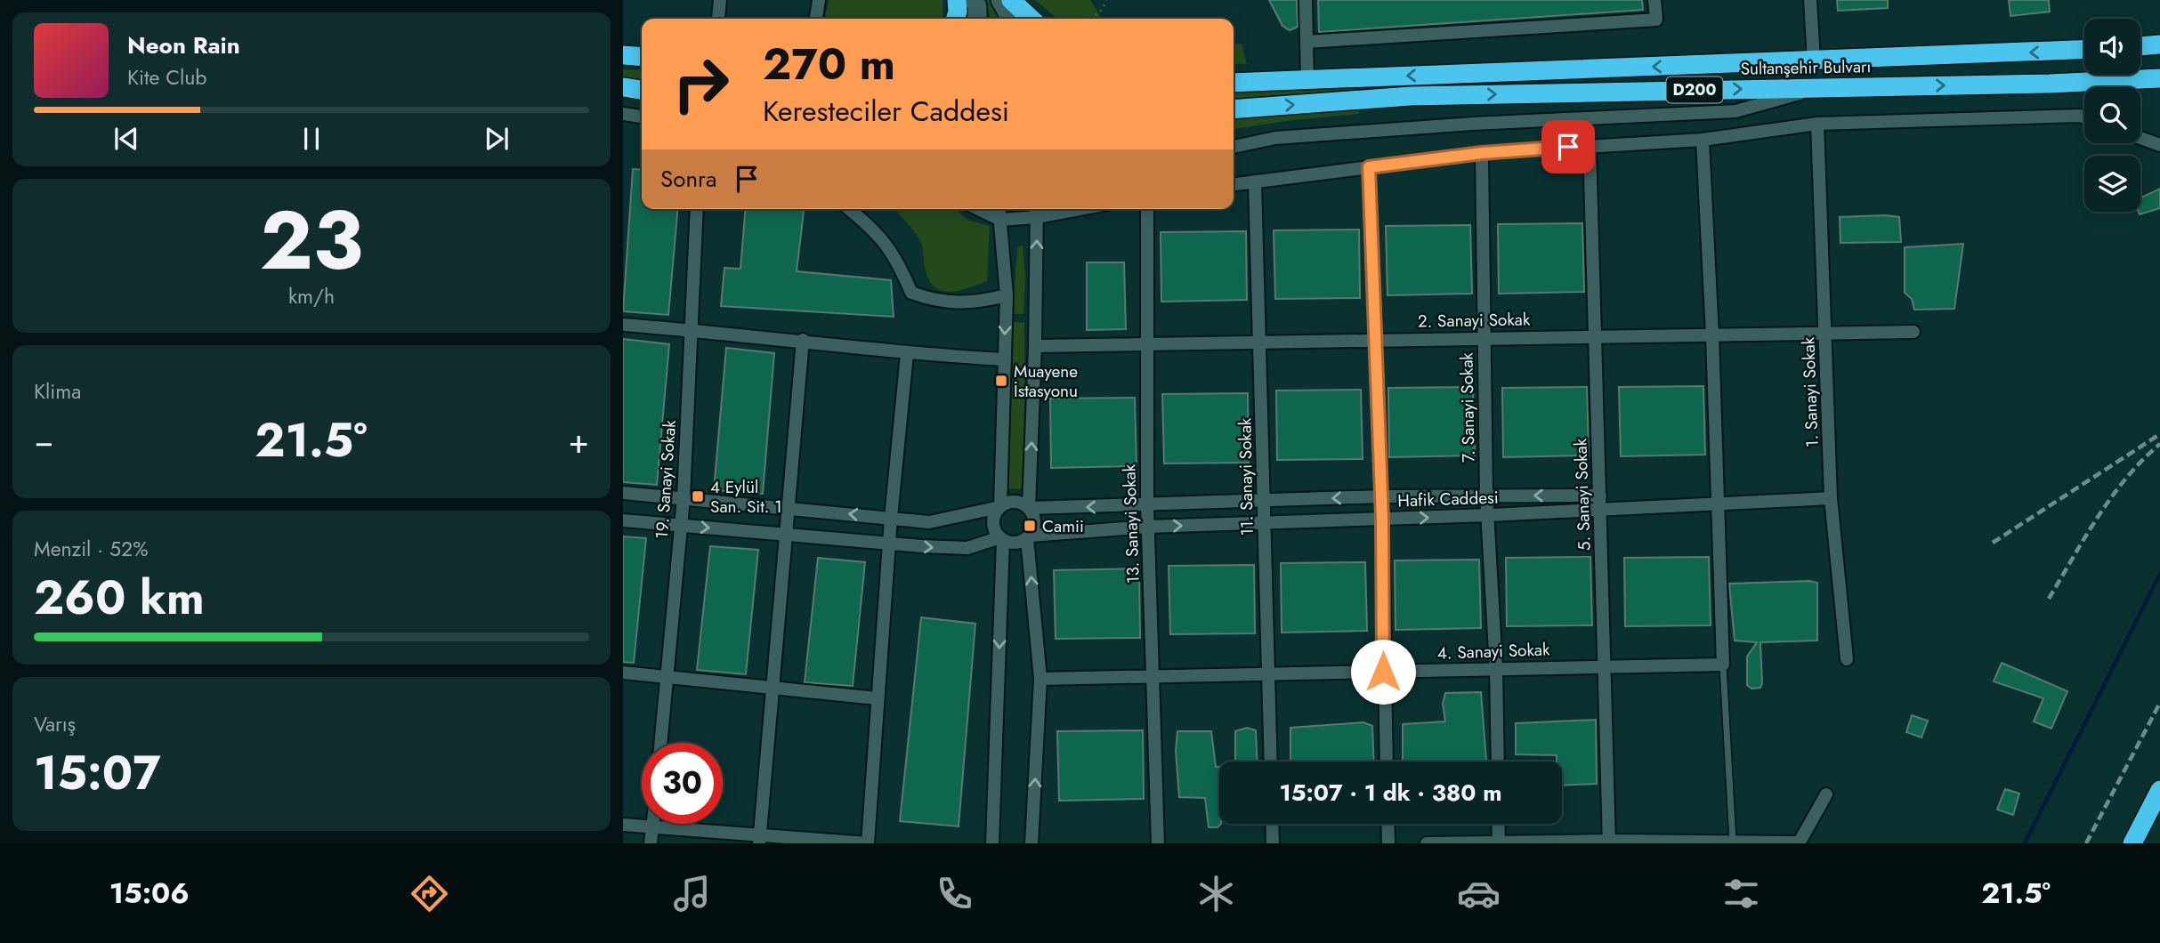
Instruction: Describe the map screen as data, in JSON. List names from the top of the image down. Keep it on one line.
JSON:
{"streets":{"highway":["Sultanşehir Bulvarı","D200"],"street":["2. Sanayi Sokak","1. Sanayi Sokak","7. Sanayi Sokak","11. Sanayi Sokak","19. Sanayi Sokak","5. Sanayi Sokak","Hafik Caddesi","13. Sanayi Sokak","4. Sanayi Sokak"]},"crossings":[["2. Sanayi Sokak","1. Sanayi Sokak"],["2. Sanayi Sokak","7. Sanayi Sokak"],["2. Sanayi Sokak","11. Sanayi Sokak"],["2. Sanayi Sokak","5. Sanayi Sokak"],["2. Sanayi Sokak","13. Sanayi Sokak"],["1. Sanayi Sokak","Hafik Caddesi"],["7. Sanayi Sokak","Hafik Caddesi"],["7. Sanayi Sokak","4. Sanayi Sokak"],["11. Sanayi Sokak","Hafik Caddesi"],["11. Sanayi Sokak","4. Sanayi Sokak"],["5. Sanayi Sokak","Hafik Caddesi"],["5. Sanayi Sokak","4. Sanayi Sokak"],["Hafik Caddesi","13. Sanayi Sokak"],["13. Sanayi Sokak","4. Sanayi Sokak"]],"places":{"transit":["Muayene İstasyonu","4 Eylül San. Sit. 1","Camii"]},"page":{"turn":["270 m","Keresteciler Caddesi"],"song":["Neon Rain","Kite Club"],"then":"Sonra","tile":[["23","km/h"],"Klima",["Menzil · 52%","260 km"],["Varış","15:07"]],"heat":["−","21.5°","+"],"limit":"30","trip":"15:07 · 1 dk · 380 m","tabs":["15:06","21.5°"]}}
